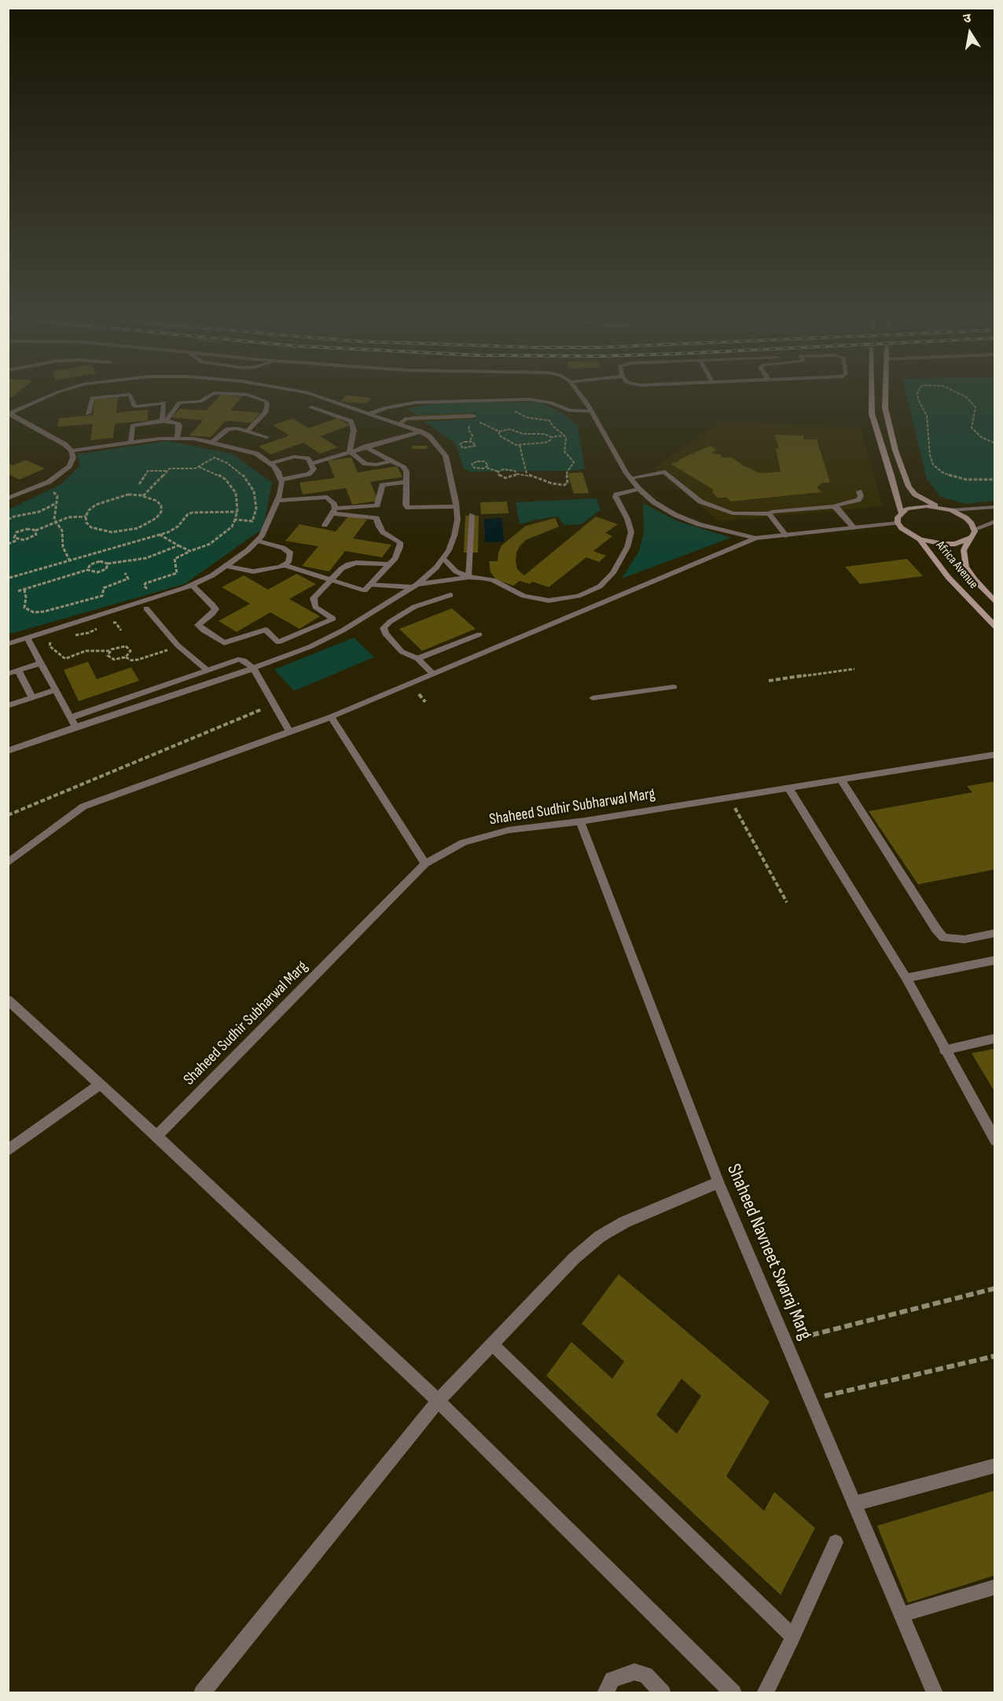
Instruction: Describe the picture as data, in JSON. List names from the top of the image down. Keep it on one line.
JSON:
{"streets":{"main road":["Africa Avenue"],"street":["Shaheed Sudhir Subharwal Marg","Shaheed Navneet Swaraj Marg"]},"crossings":[["Shaheed Sudhir Subharwal Marg","Shaheed Navneet Swaraj Marg"]],"north":"top"}
